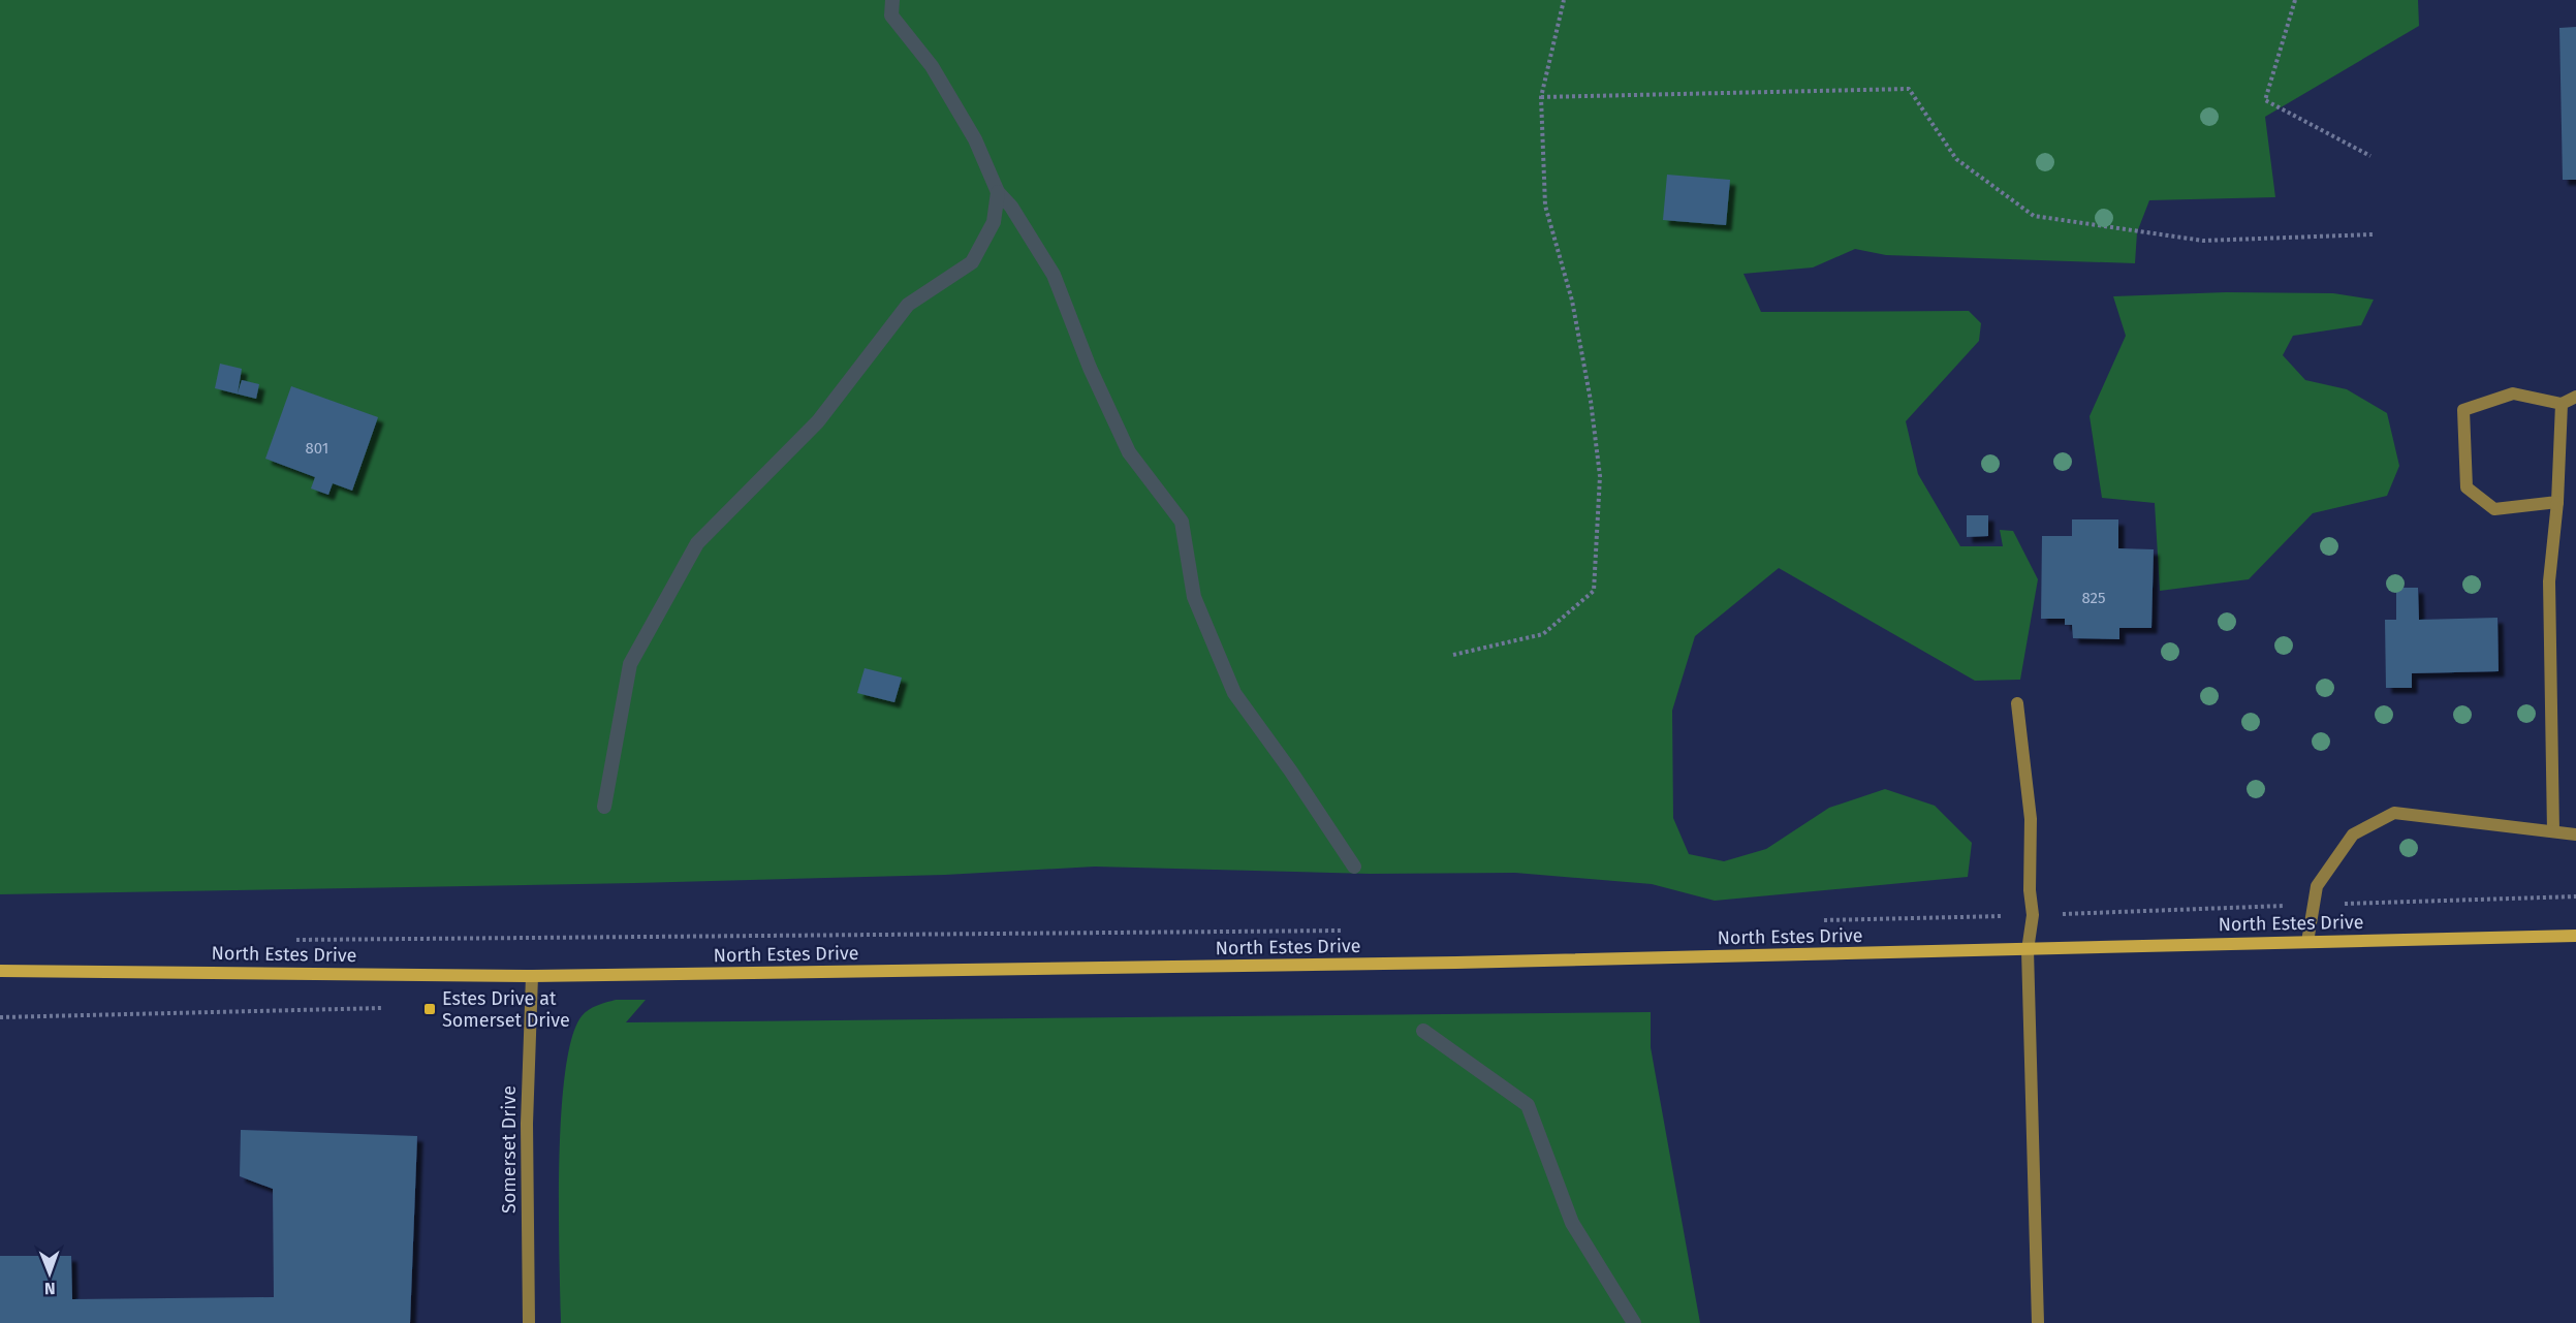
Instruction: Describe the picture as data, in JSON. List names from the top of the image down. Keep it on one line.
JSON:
{"streets":{"main road":["North Estes Drive"],"street":["Somerset Drive"]},"crossings":[["North Estes Drive","Somerset Drive"]],"places":{"transit":["Estes Drive at Somerset Drive"]},"house_numbers":["801","825"],"north":"bottom"}
